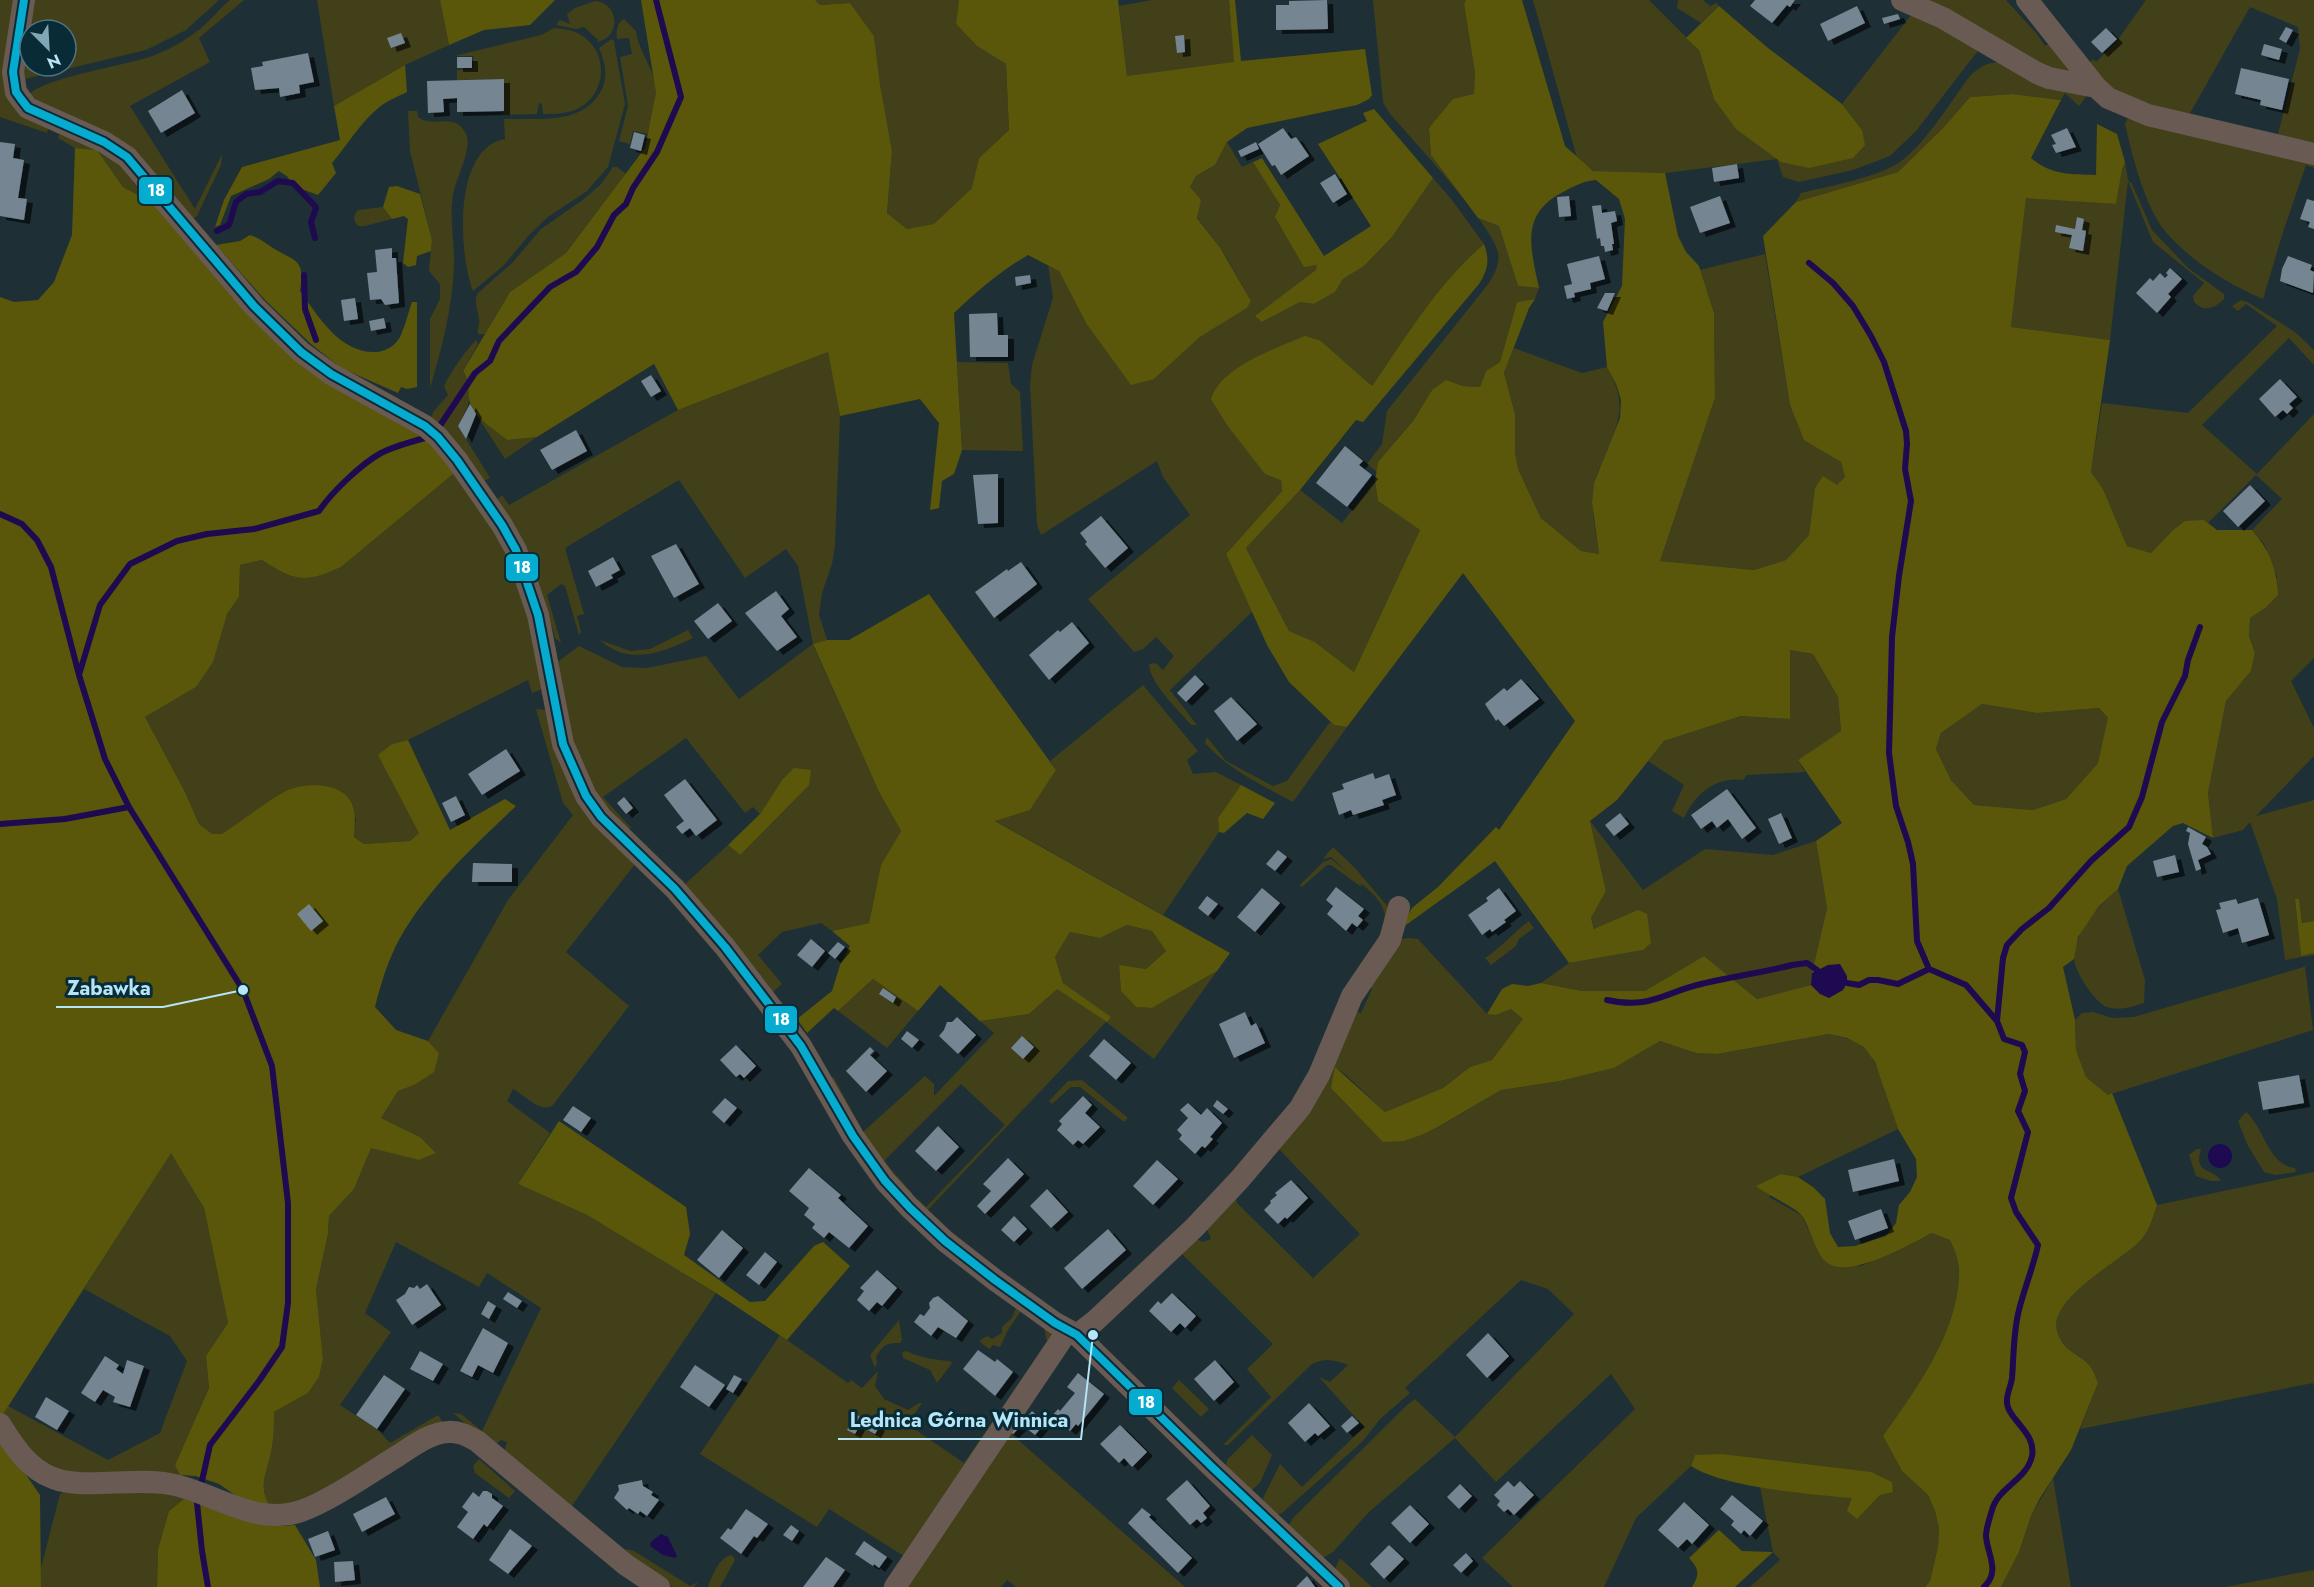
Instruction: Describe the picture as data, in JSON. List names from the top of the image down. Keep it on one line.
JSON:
{"places":["Zabawka","Lednica Górna Winnica"],"lines":["transit line 18"],"north":"bottom right"}
